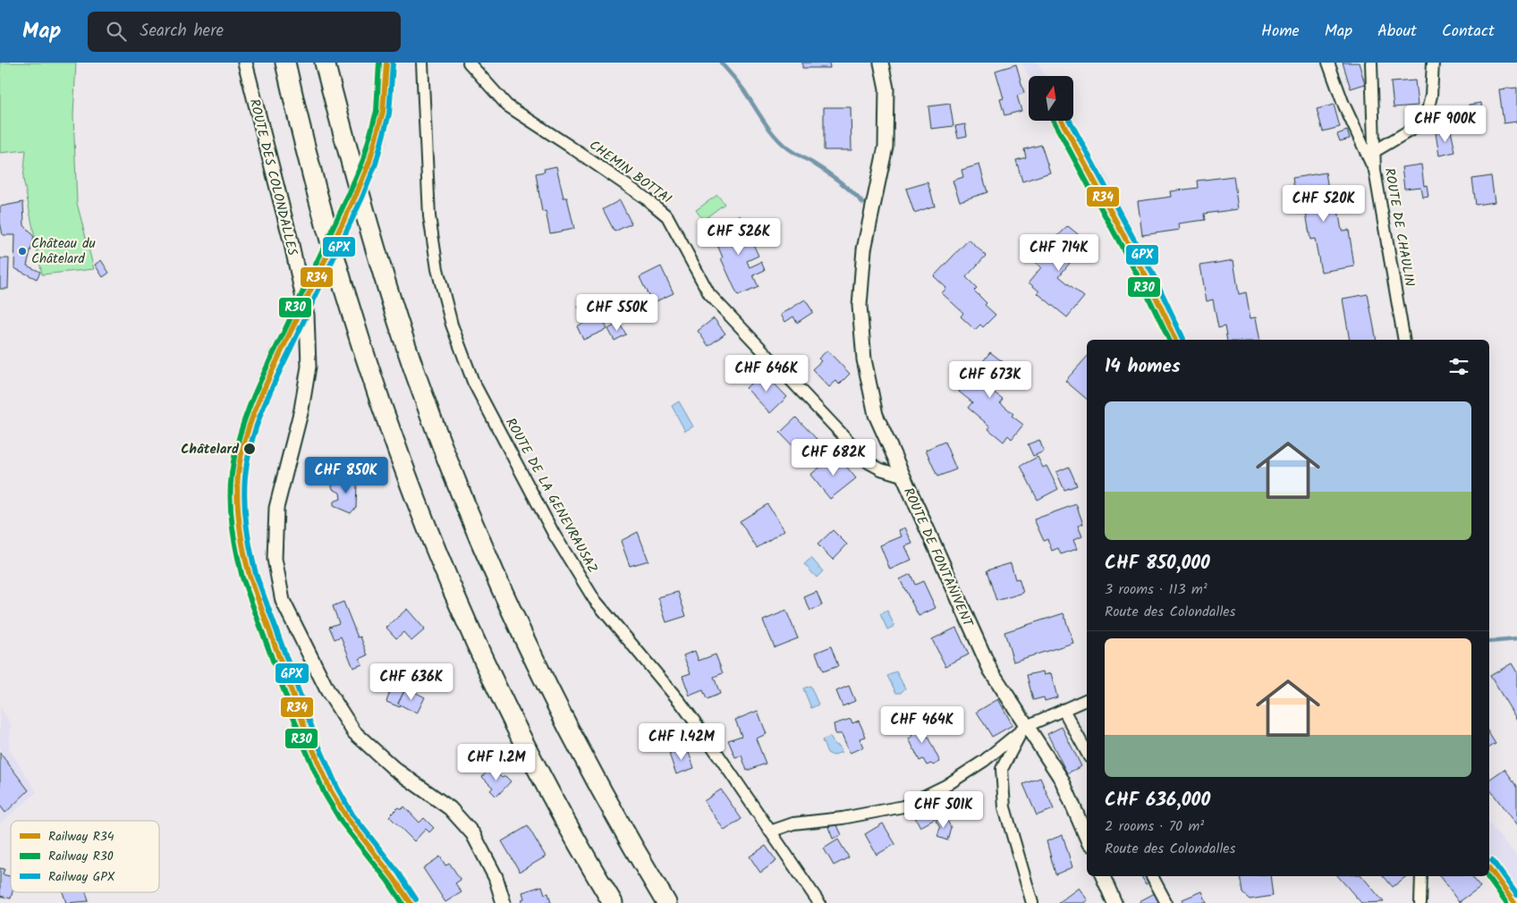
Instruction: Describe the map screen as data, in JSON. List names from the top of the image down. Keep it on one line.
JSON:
{"streets":{"street":["CHEMIN BOTTAI","ROUTE DES COLONDALLES","ROUTE DE CHAULIN","ROUTE DE LA GENEVRAUSAZ","ROUTE DE FONTANIVENT"]},"crossings":[["CHEMIN BOTTAI","ROUTE DE FONTANIVENT"]],"places":["Château du Châtelard","Châtelard"],"lines":["rail line R34","rail line R30","rail line GPX"],"legend":["Railway R34","Railway R30","Railway GPX"],"north":"top","page":{"header":"Map","search":"Search here","nav":["Home","Map","About","Contact"],"price":["CHF 900K","CHF 520K","CHF 526K","CHF 714K","CHF 550K","CHF 646K","CHF 673K","CHF 682K","CHF 850K","CHF 636K","CHF 464K","CHF 1.42M","CHF 1.2M","CHF 501K"],"heading":"14 homes","list":[{"name":"CHF 850,000","note":"3 rooms · 113 m² · Route des Colondalles"},{"name":"CHF 636,000","note":"2 rooms · 70 m² · Route des Colondalles"}]}}
